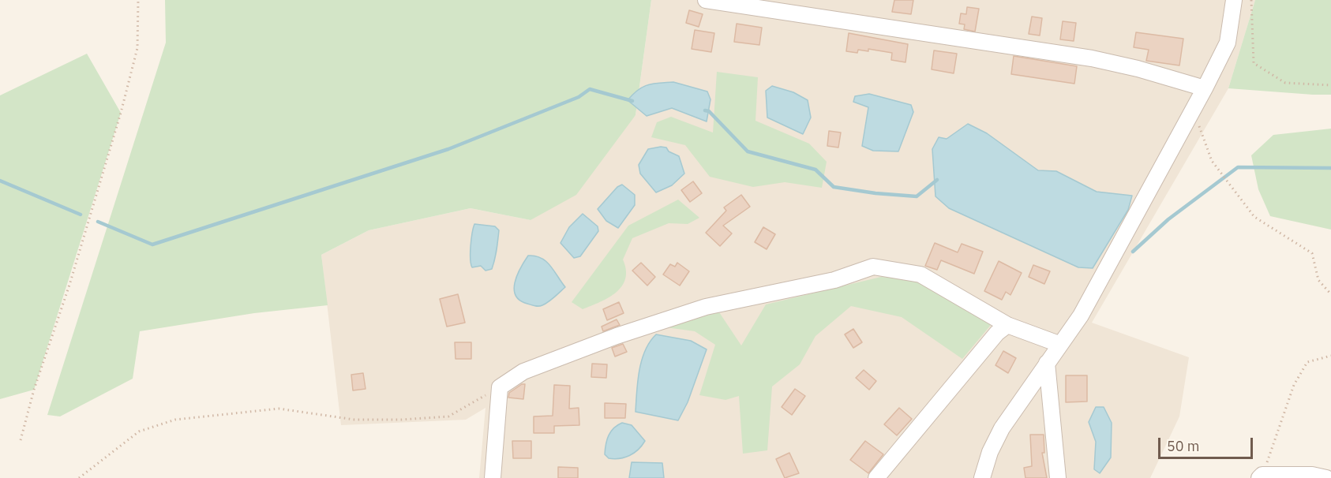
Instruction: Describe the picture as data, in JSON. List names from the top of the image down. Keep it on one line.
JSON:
{"scale_bar":"50 m"}
